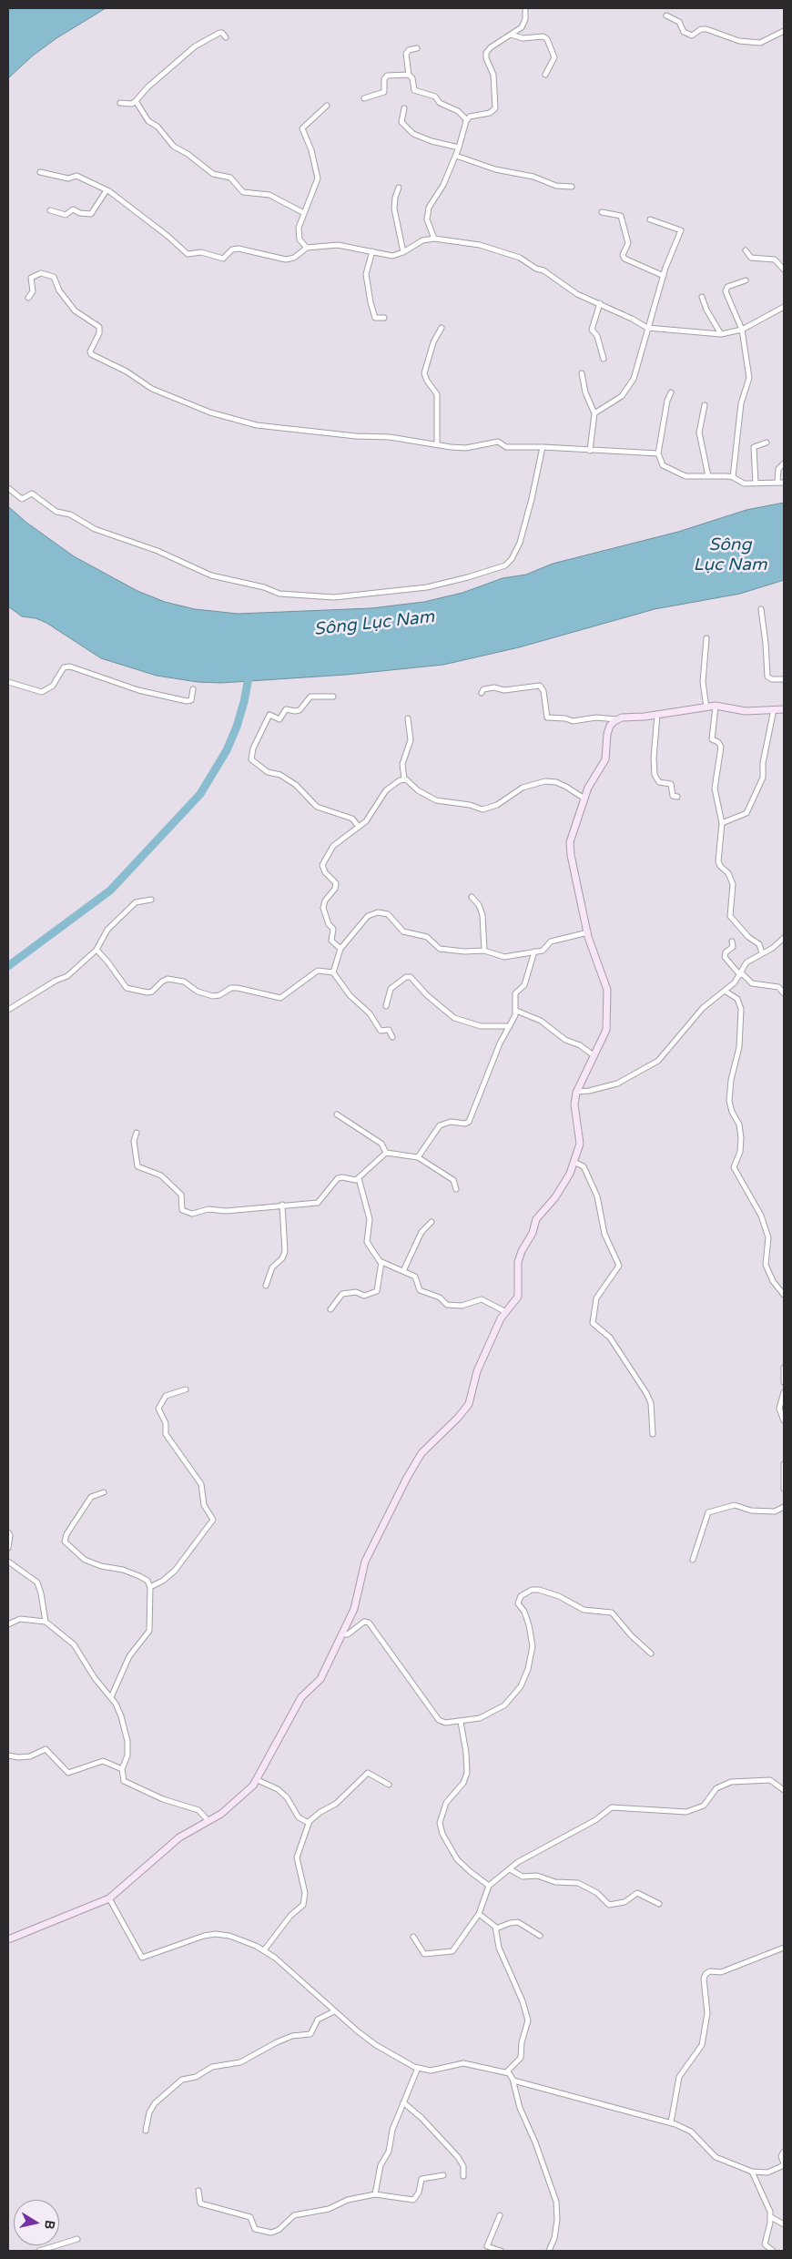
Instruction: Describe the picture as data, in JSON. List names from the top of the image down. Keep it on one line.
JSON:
{"water":["Sông Lục Nam"],"north":"right"}
